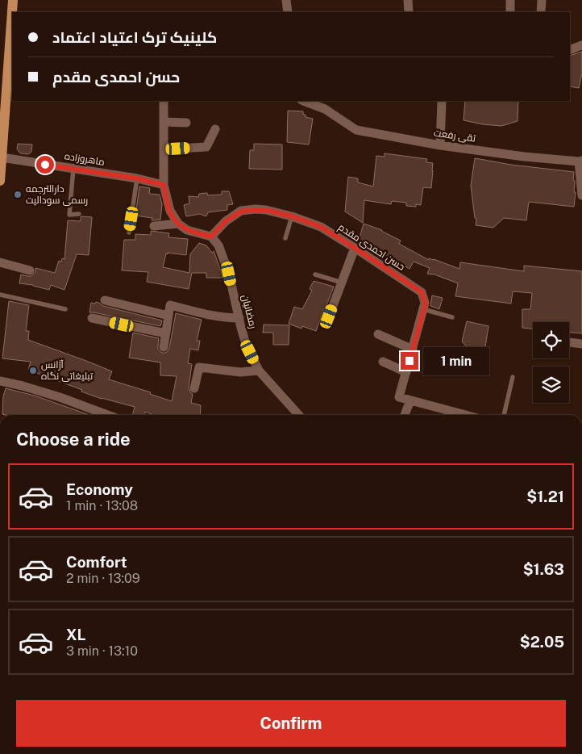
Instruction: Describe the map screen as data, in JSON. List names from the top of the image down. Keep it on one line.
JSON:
{"streets":{"street":["تقی رفعت","ماهروزاده","حسن احمدی مقدم","رمضانیان"]},"crossings":[["حسن احمدی مقدم","رمضانیان"]],"places":["دارالترجمه رسمی سودالیت","آژانس تبلیغاتی نگاه"],"page":{"banner":["کلینیک ترک اعتیاد اعتماد","حسن احمدی مقدم"],"bubble":"1 min","heading":"Choose a ride","list":[{"name":"Economy","note":"1 min · 13:08","value":"$1.21"},{"name":"Comfort","note":"2 min · 13:09","value":"$1.63"},{"name":"XL","note":"3 min · 13:10","value":"$2.05"}],"buttons":"Confirm"}}
